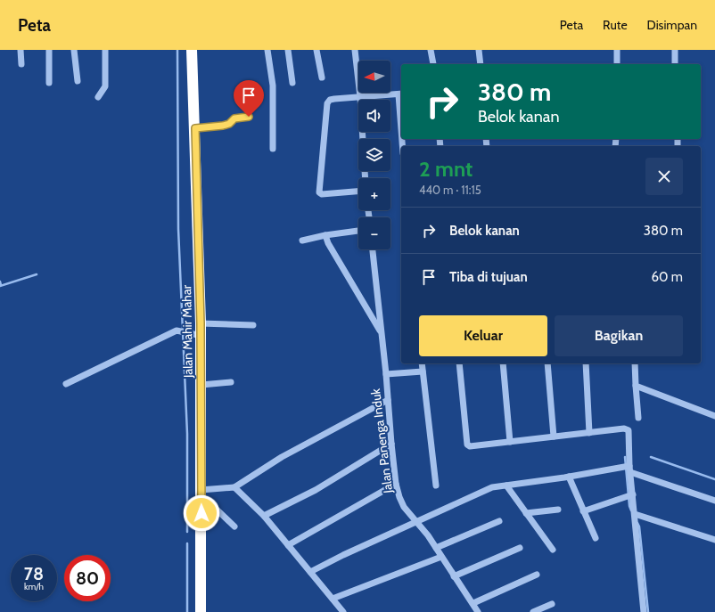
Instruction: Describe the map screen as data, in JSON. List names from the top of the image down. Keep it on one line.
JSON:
{"streets":{"highway":["Jalan Mahir Mahar"],"street":["Jalan Panenga Induk"]},"north":"left","page":{"header":"Peta","nav":["Peta","Rute","Disimpan"],"map_buttons":["+","−"],"turn":["380 m","Belok kanan"],"heading":["2 mnt","440 m · 11:15"],"list":[{"name":"Belok kanan","value":"380 m"},{"name":"Tiba di tujuan","value":"60 m"}],"buttons":["Keluar","Bagikan"],"speed":"78 km/h","limit":"80"}}
